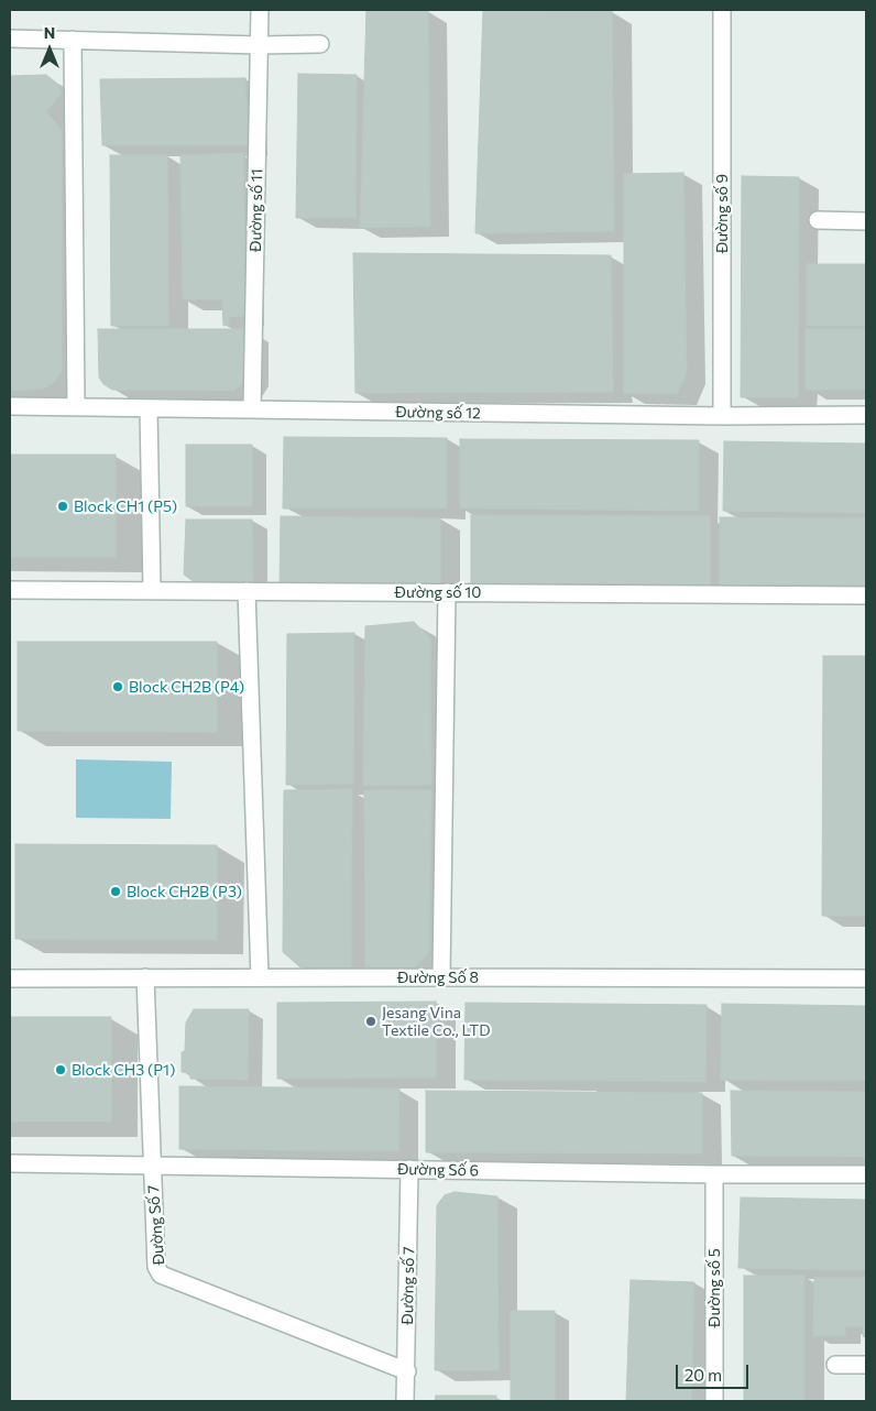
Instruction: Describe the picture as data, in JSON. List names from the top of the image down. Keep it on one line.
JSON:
{"streets":{"street":["Đường số 11","Đường số 9","Đường số 12","Đường số 10","Đường Số 8","Đường Số 6","Đường Số 7","Đường số 7","Đường số 5"]},"crossings":[["Đường số 11","Đường số 12"],["Đường số 9","Đường số 12"],["Đường Số 8","Đường Số 7"],["Đường Số 6","Đường Số 7"],["Đường Số 6","Đường số 7"],["Đường Số 6","Đường số 5"],["Đường Số 7","Đường số 7"]],"places":["Block CH1 (P5)","Block CH2B (P4)","Block CH2B (P3)","Jesang Vina Textile Co., LTD","Block CH3 (P1)"],"scale_bar":"20 m","north":"top"}
